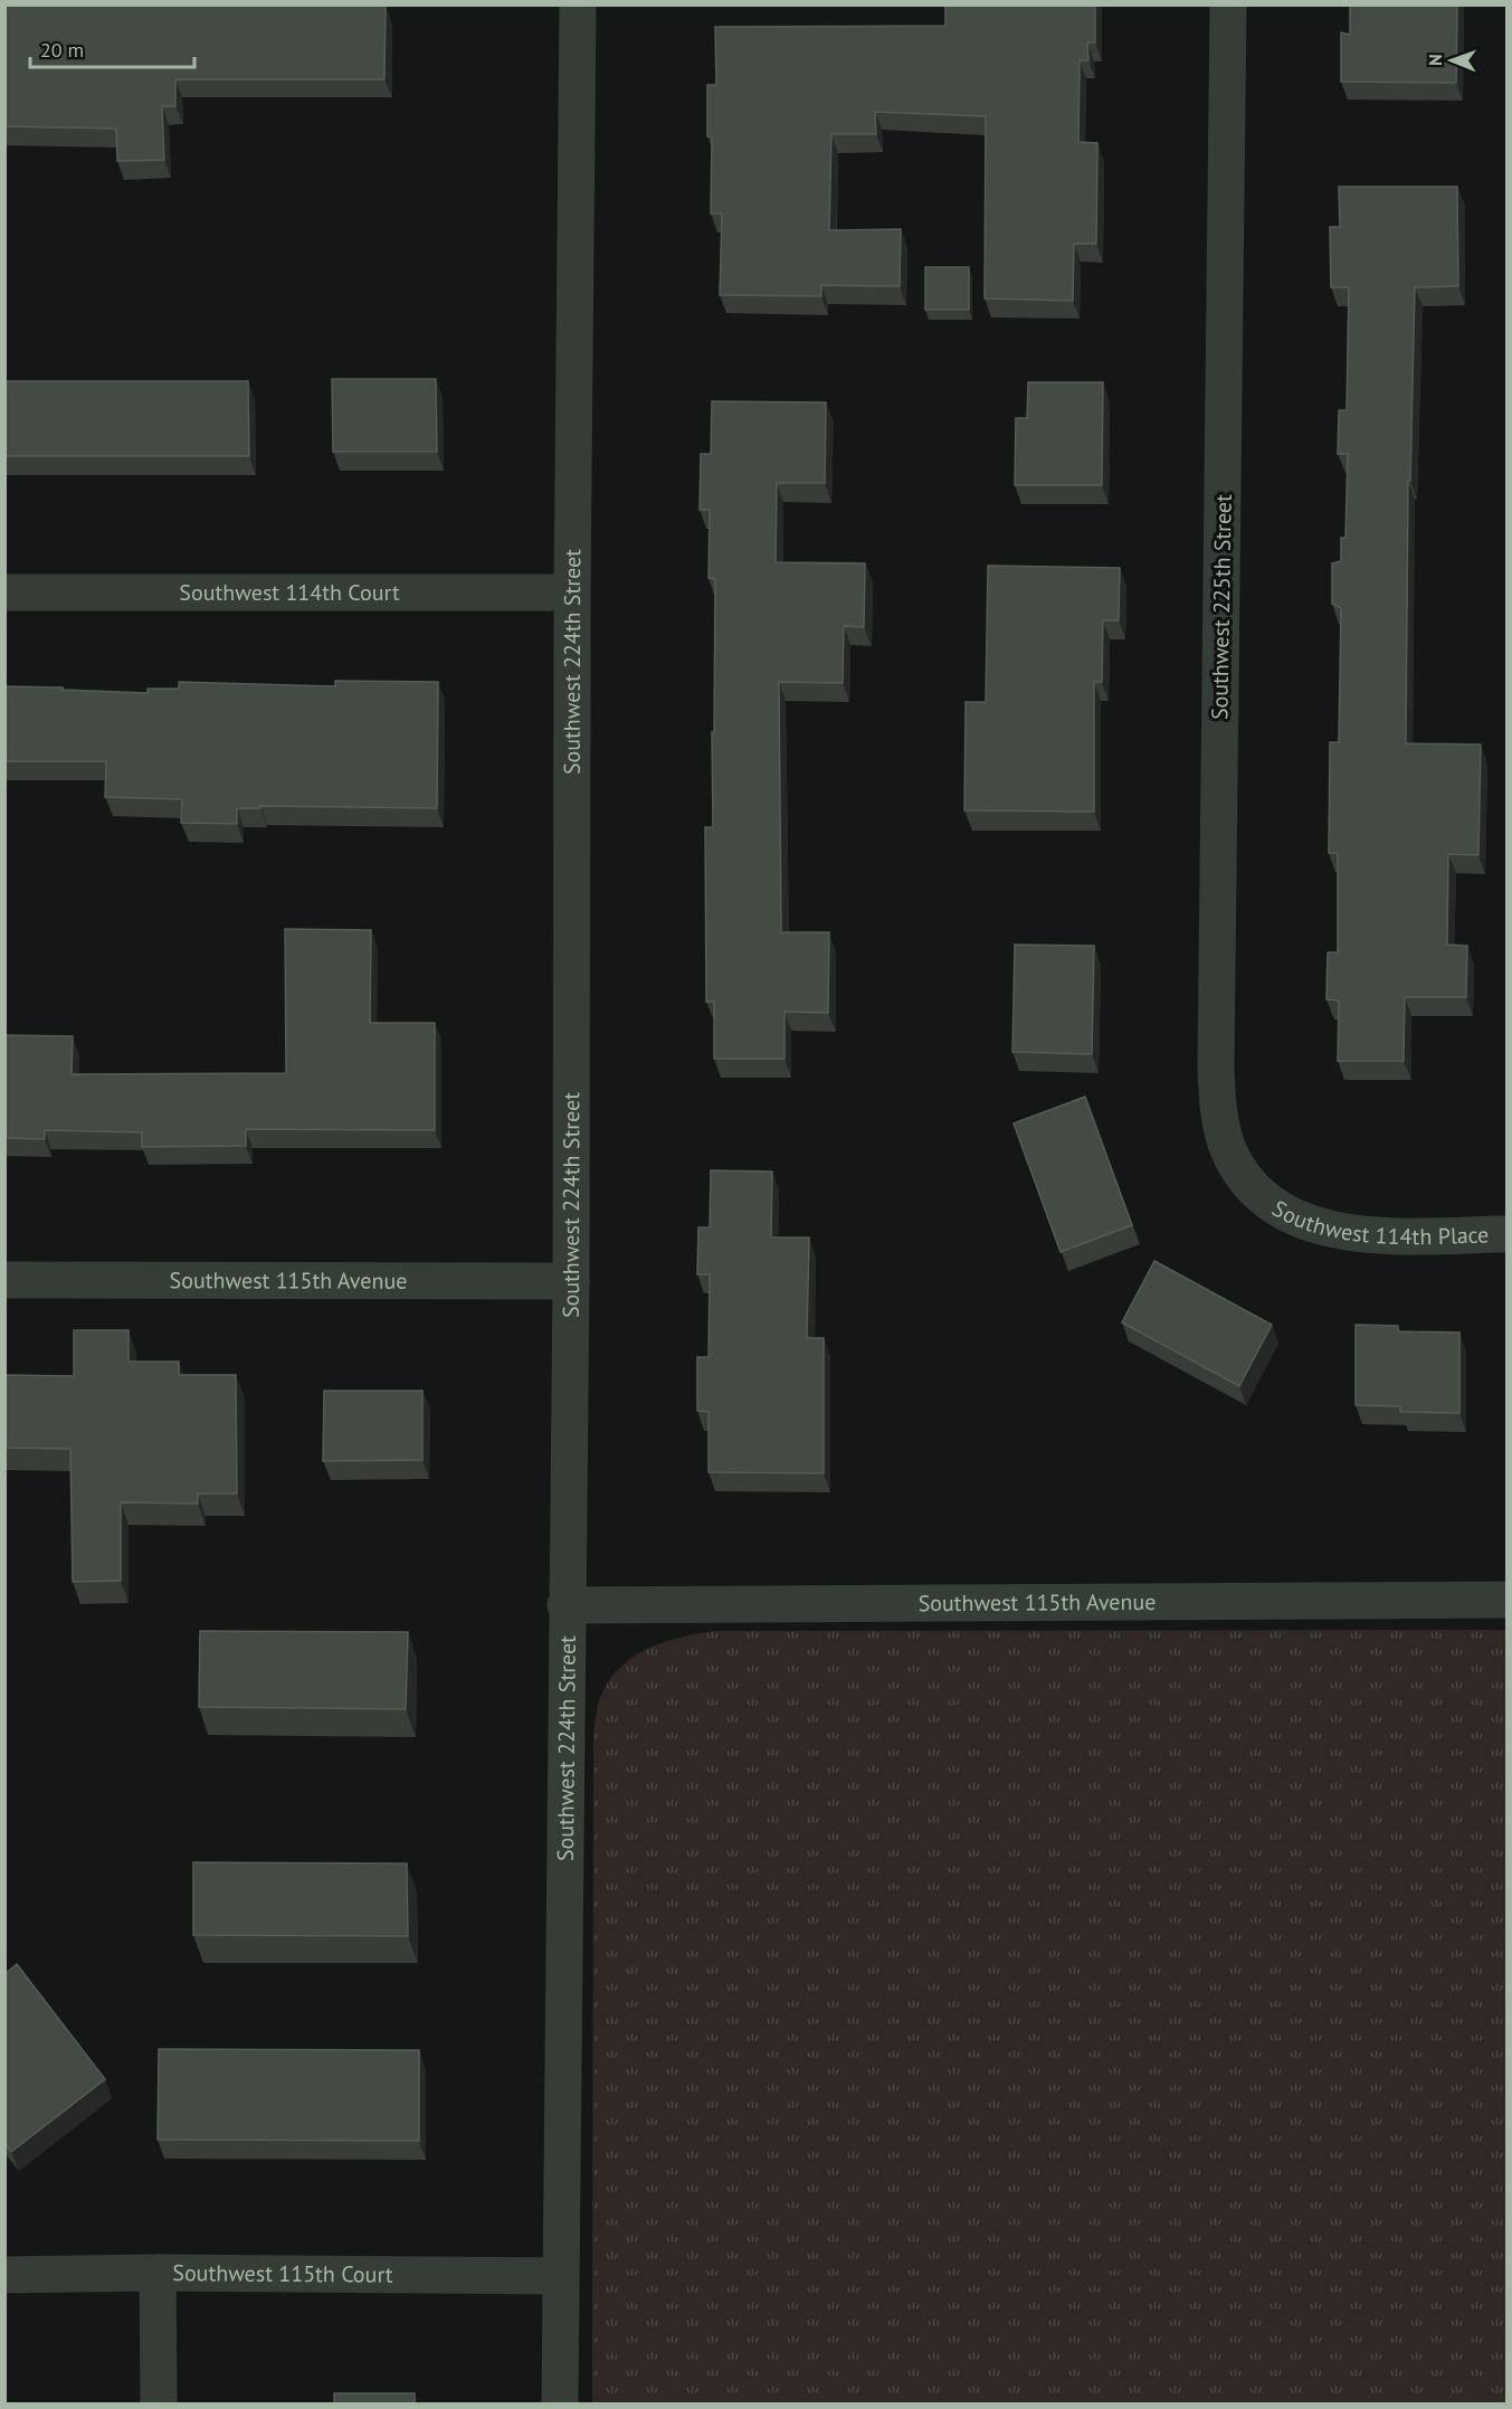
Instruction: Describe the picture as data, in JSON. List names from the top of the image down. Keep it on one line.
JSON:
{"streets":{"street":["Southwest 114th Court","Southwest 225th Street","Southwest 224th Street","Southwest 114th Place","Southwest 115th Avenue","Southwest 115th Court"]},"crossings":[["Southwest 114th Court","Southwest 224th Street"],["Southwest 225th Street","Southwest 114th Place"],["Southwest 224th Street","Southwest 115th Avenue"],["Southwest 224th Street","Southwest 115th Court"]],"scale_bar":"20 m","north":"left"}
